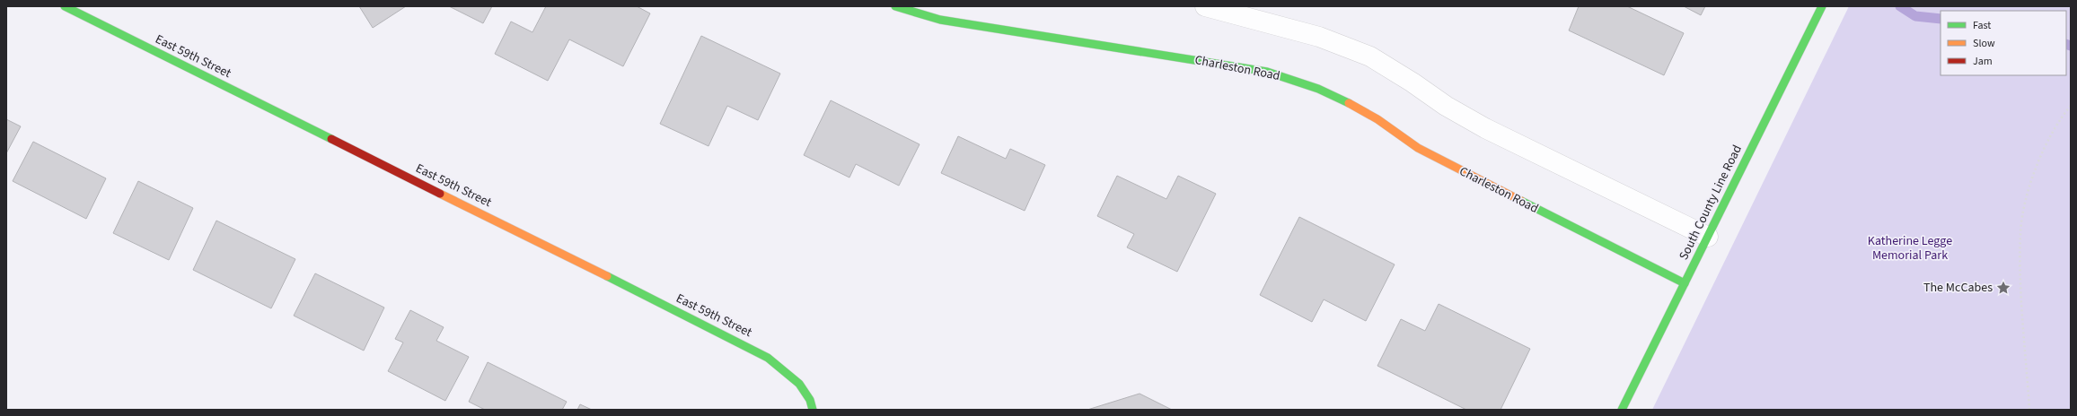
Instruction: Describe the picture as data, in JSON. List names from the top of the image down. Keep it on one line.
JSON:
{"streets":{"street":["East 59th Street","Charleston Road","South County Line Road"]},"crossings":[["Charleston Road","South County Line Road"]],"parks":["Katherine Legge Memorial Park"],"places":{"place":["The McCabes"]},"legend":["Fast","Slow","Jam"]}
